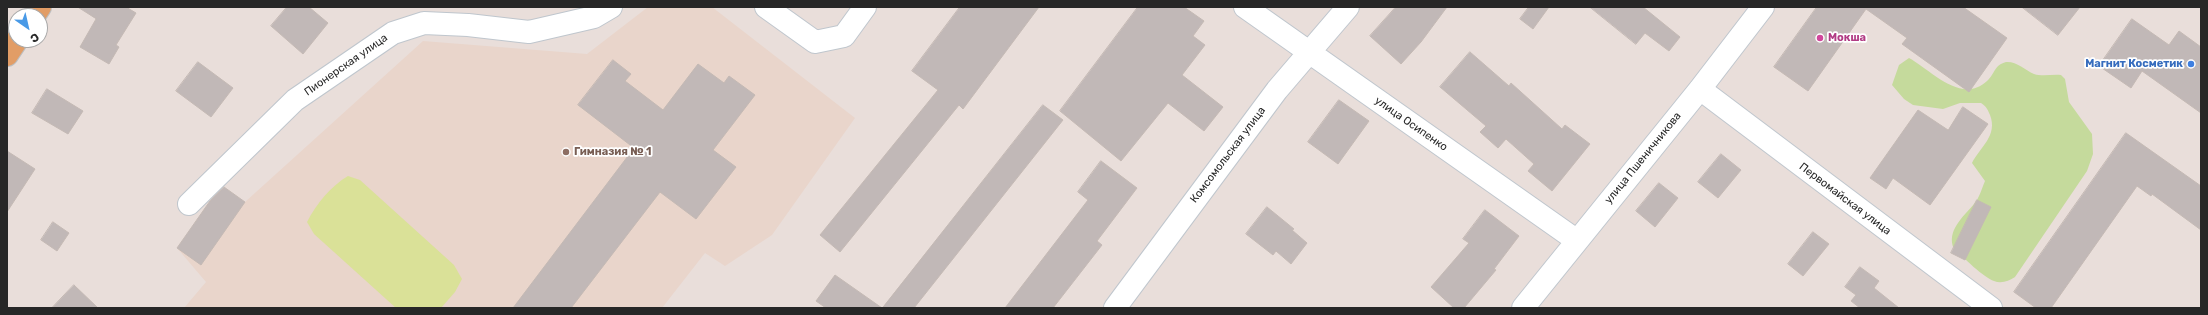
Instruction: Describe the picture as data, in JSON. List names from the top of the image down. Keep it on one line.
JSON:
{"streets":{"street":["Пионерская улица","улица Осипенко","Комсомольская улица","улица Пшеничникова","Первомайская улица"]},"crossings":[["улица Осипенко","Комсомольская улица"],["улица Осипенко","улица Пшеничникова"],["улица Пшеничникова","Первомайская улица"]],"places":["Мокша","Магнит Косметик","Гимназия № 1"],"north":"bottom right"}
